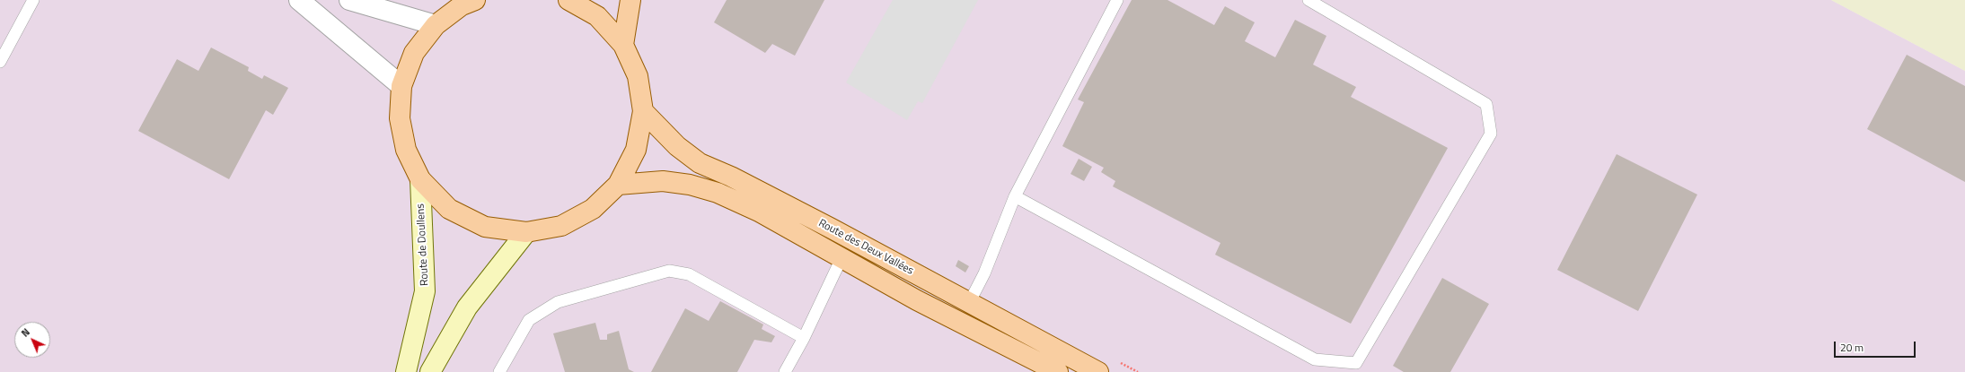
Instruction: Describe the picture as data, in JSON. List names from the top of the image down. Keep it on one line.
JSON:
{"streets":{"main road":["Route des Deux Vallées"],"street":["Route de Doullens"]},"scale_bar":"20 m","north":"top left"}
